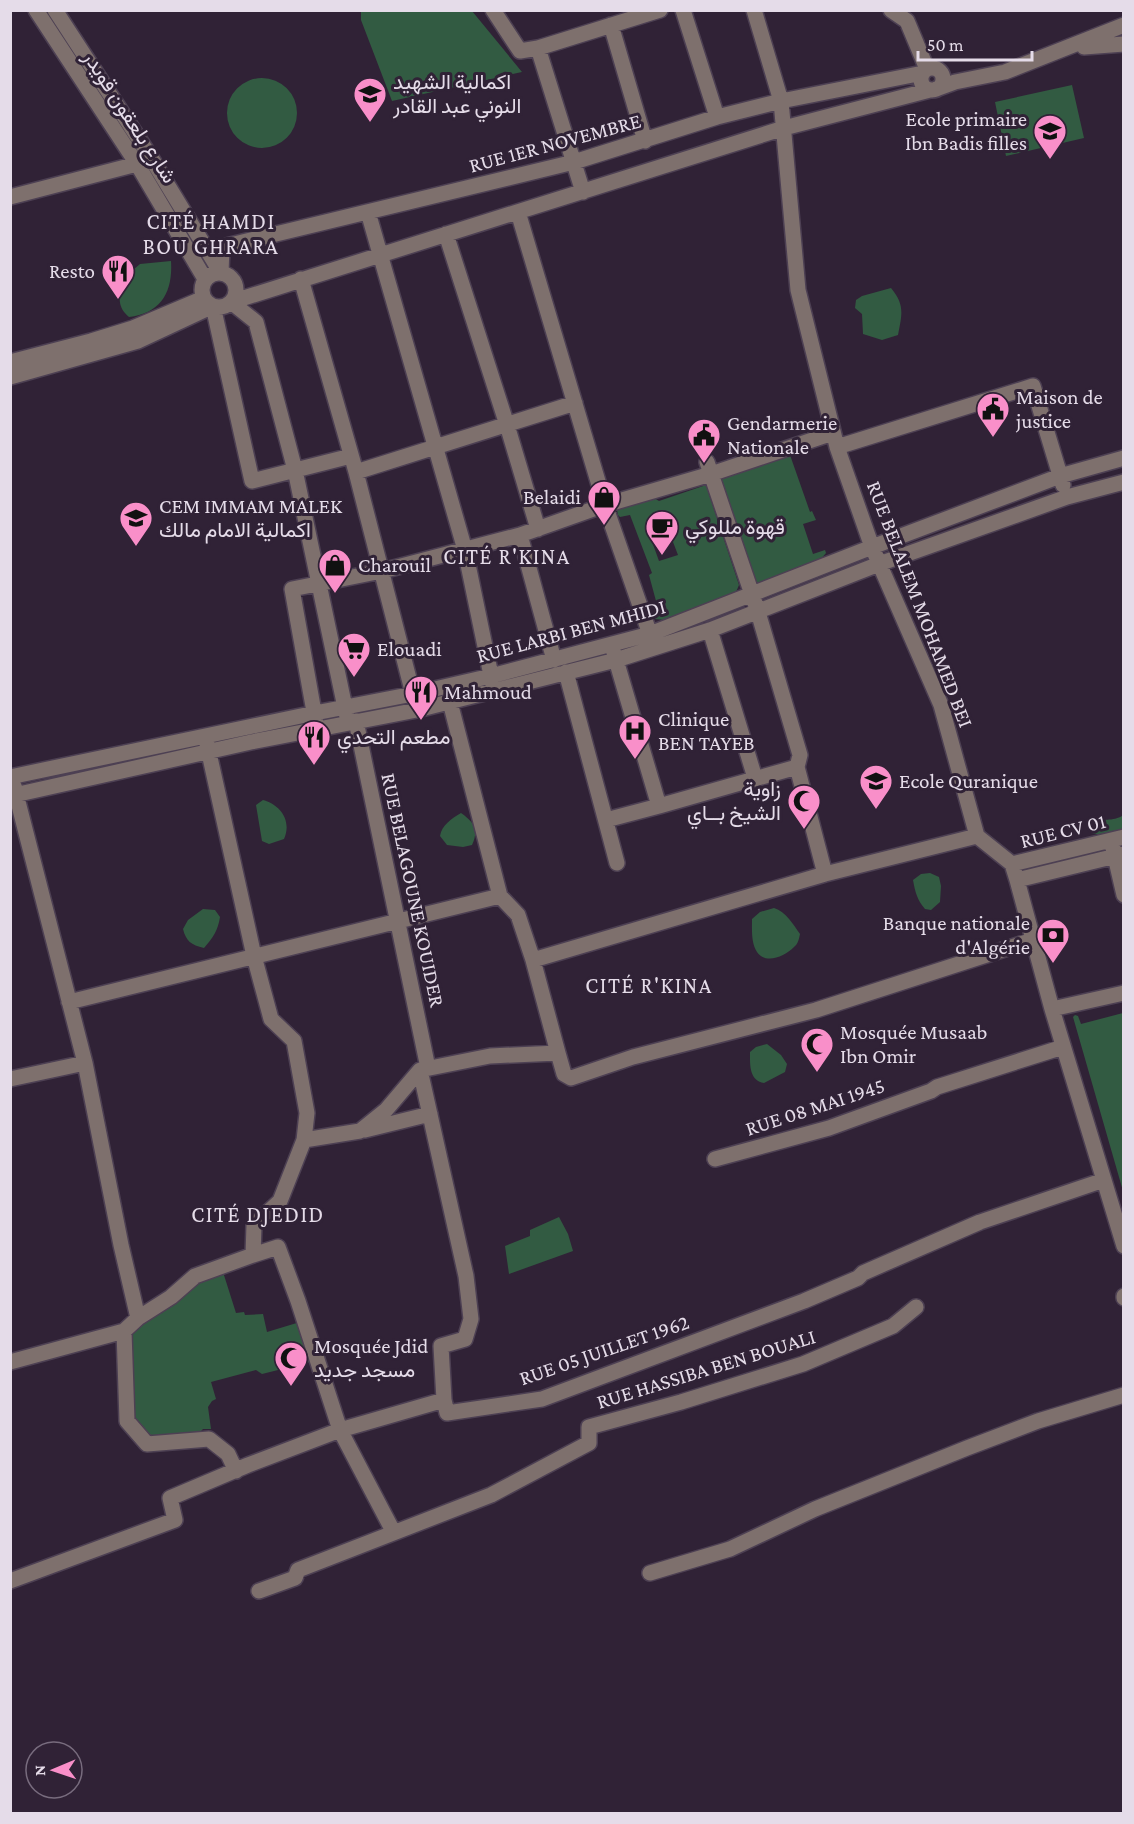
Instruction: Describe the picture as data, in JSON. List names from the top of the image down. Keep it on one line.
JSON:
{"streets":{"street":["شارع بلعقون قويدر","RUE 1ER NOVEMBRE","RUE BELALEM MOHAMED BEI","RUE LARBI BEN MHIDI","RUE CV 01","RUE BELAGOUNE KOUIDER","RUE 08 MAI 1945","RUE 05 JUILLET 1962","RUE HASSIBA BEN BOUALI"]},"crossings":[["شارع بلعقون قويدر","RUE 1ER NOVEMBRE"],["شارع بلعقون قويدر","RUE BELAGOUNE KOUIDER"],["RUE 1ER NOVEMBRE","RUE BELALEM MOHAMED BEI"],["RUE 1ER NOVEMBRE","RUE BELAGOUNE KOUIDER"],["RUE BELALEM MOHAMED BEI","RUE LARBI BEN MHIDI"],["RUE LARBI BEN MHIDI","RUE BELAGOUNE KOUIDER"],["RUE BELAGOUNE KOUIDER","RUE 05 JUILLET 1962"]],"districts":["CITÉ HAMDI BOU GHRARA","CITÉ R'KINA","CITÉ R'KINA","CITÉ DJEDID"],"places":{"school or university":["اكمالية الشهيد النوني عبد القادر","Ecole primaire Ibn Badis filles","CEM IMMAM MALEK اكمالية الامام مالك","Ecole Quranique"],"restaurant":["Resto","Mahmoud","مطعم التحدي"],"public building":["Maison de justice","Gendarmerie Nationale"],"shop":["Belaidi","Charouil"],"cafe":["قهوة مللوكي"],"supermarket":["Elouadi"],"hospital":["Clinique BEN TAYEB"],"mosque":["زاوية الشيخ بــاي","Mosquée Musaab Ibn Omir","Mosquée Jdid مسجد جديد"],"bank":["Banque nationale d'Algérie"]},"scale_bar":"50 m","north":"left"}
